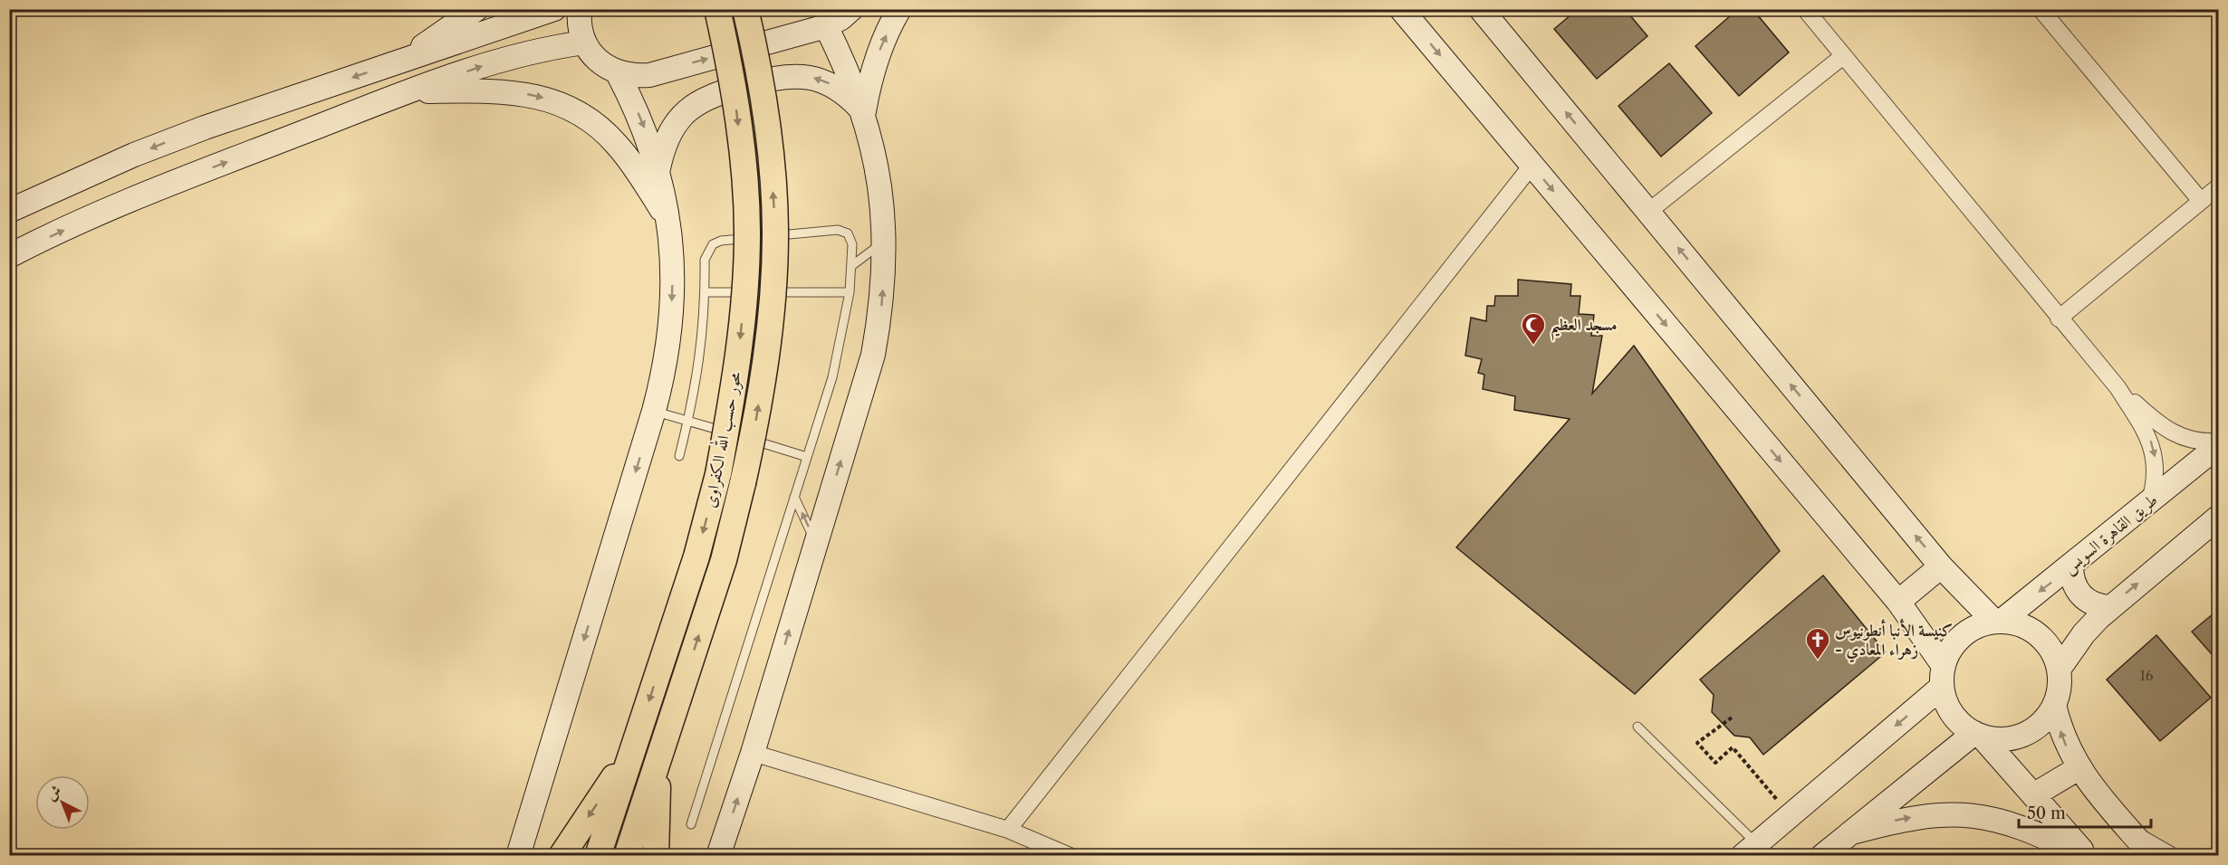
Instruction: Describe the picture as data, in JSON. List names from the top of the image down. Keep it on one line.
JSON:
{"streets":{"main road":["محور حسب الله الكفراوى"],"street":["طريق القاهرة السويس"]},"places":{"mosque":["مسجد العظيم"],"church":["كنيسة الأنبا أنطونيوس - زهراء المعادي"]},"house_numbers":["16"],"scale_bar":"50 m","north":"top left"}
